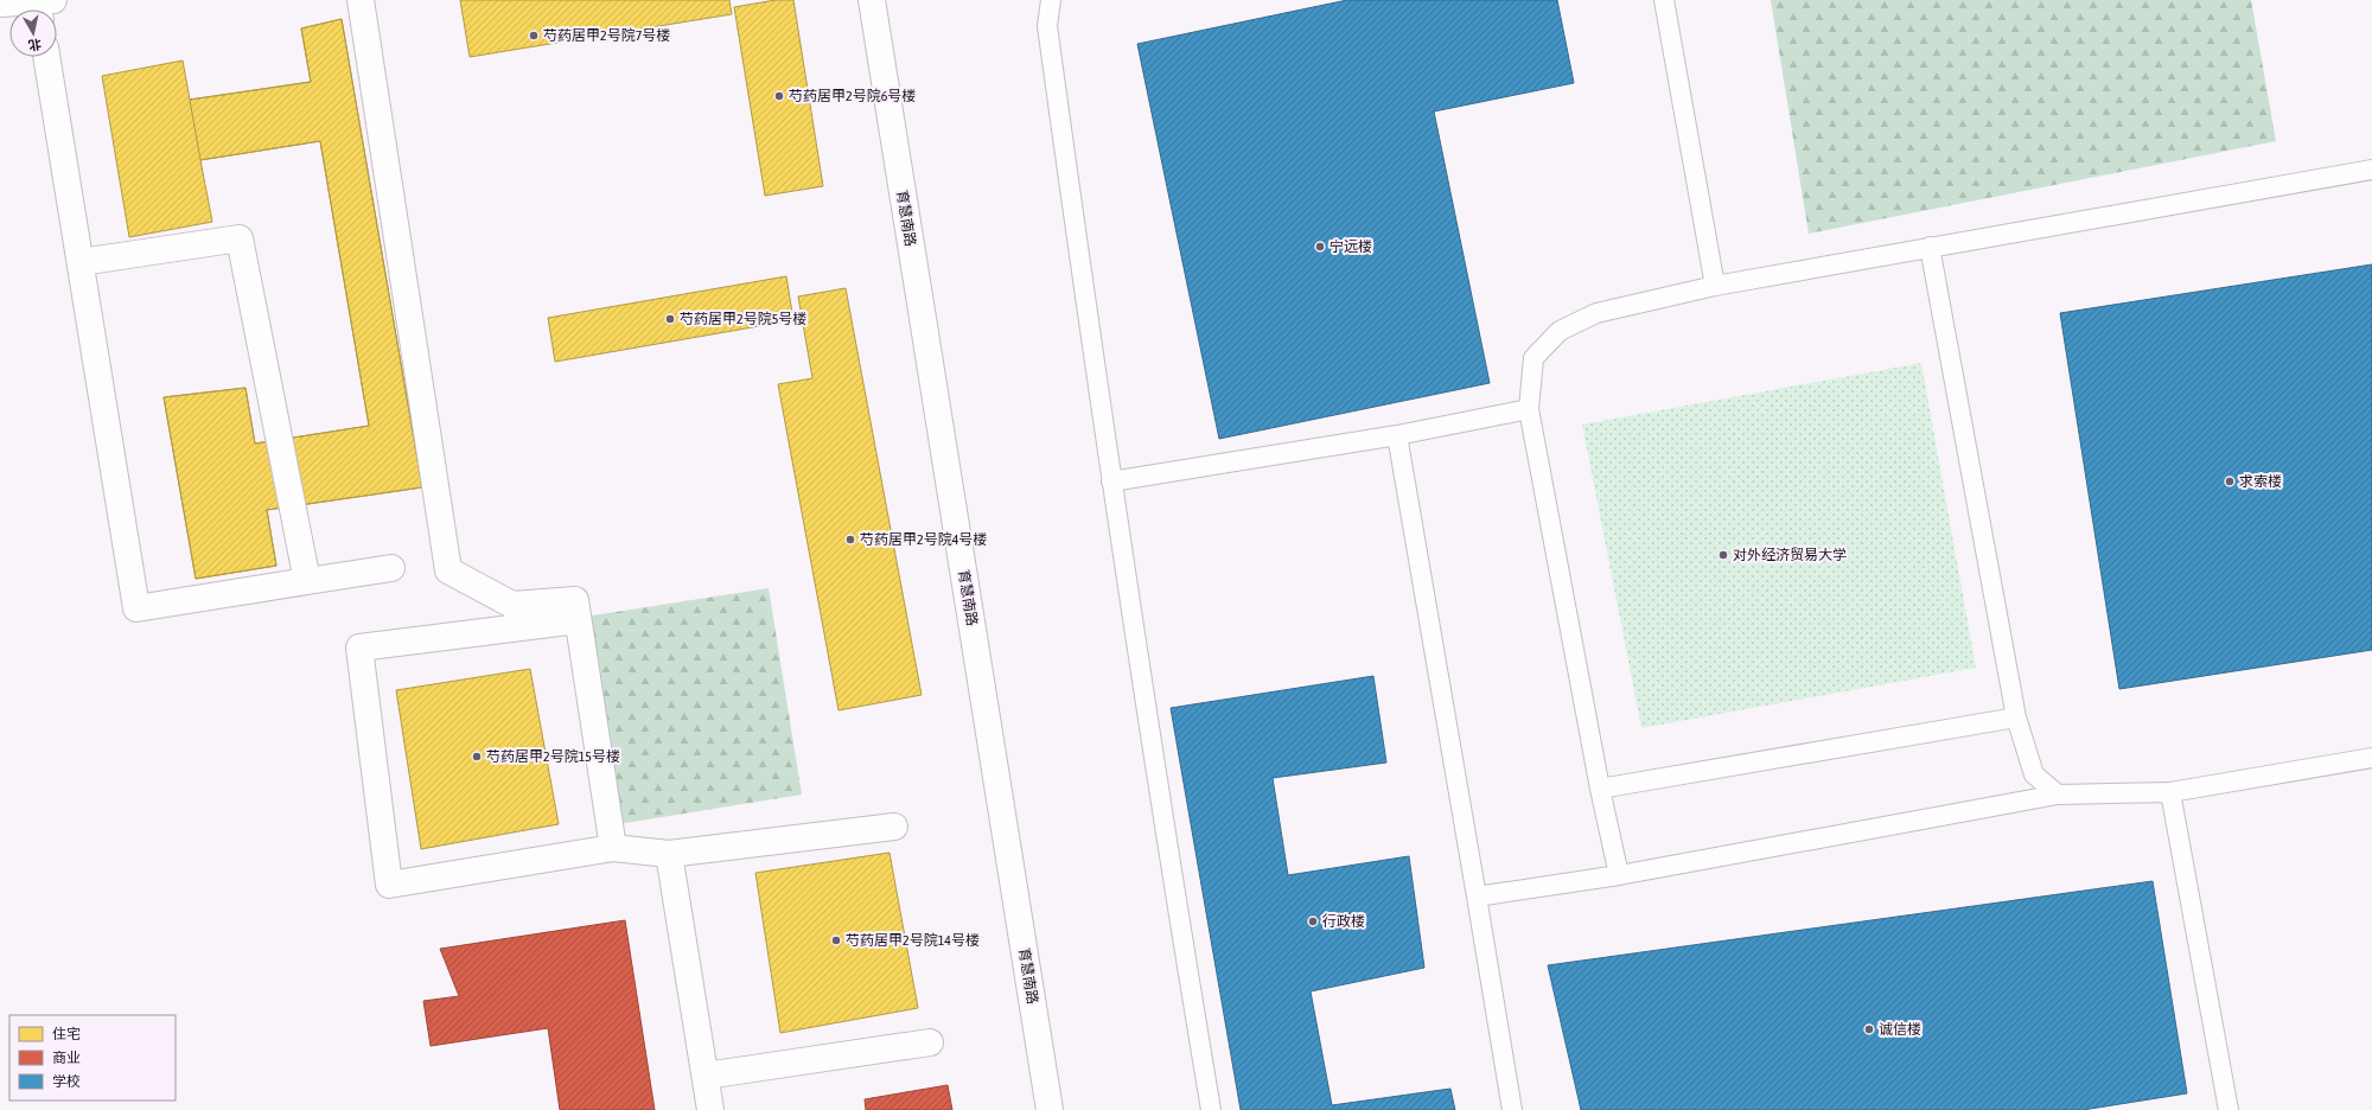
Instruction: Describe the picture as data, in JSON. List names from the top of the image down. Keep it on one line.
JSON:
{"streets":{"street":["育慧南路"]},"places":["芍药居甲2号院7号楼","芍药居甲2号院6号楼","宁远楼","芍药居甲2号院5号楼","求索楼","芍药居甲2号院4号楼","对外经济贸易大学","芍药居甲2号院15号楼","行政楼","芍药居甲2号院14号楼","诚信楼"],"legend":["住宅","商业","学校"],"north":"bottom"}
